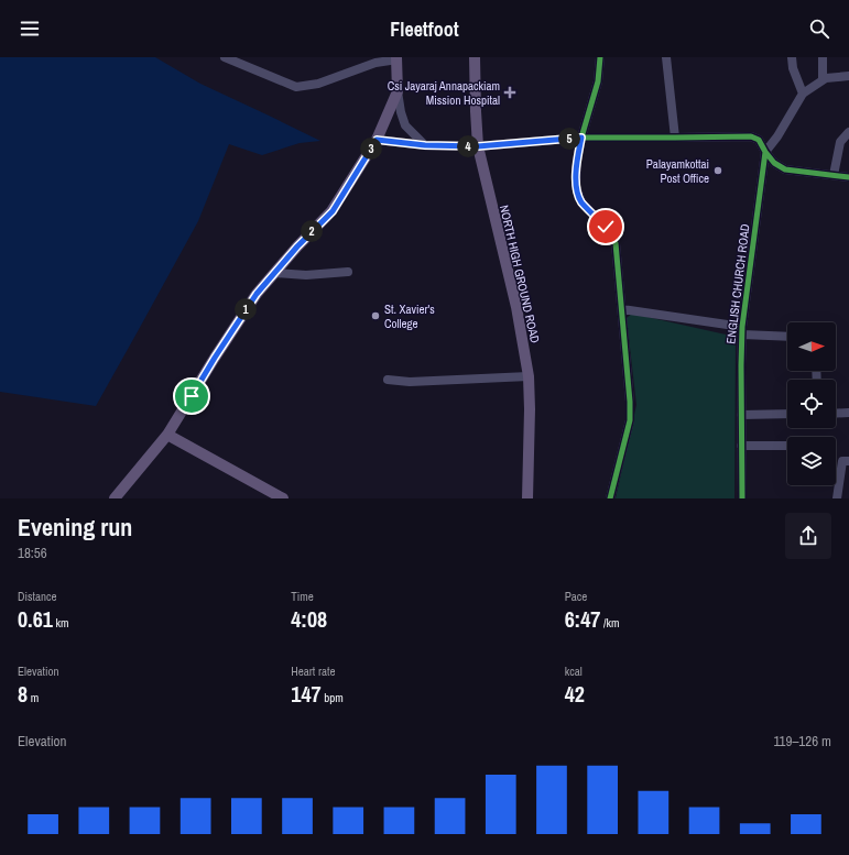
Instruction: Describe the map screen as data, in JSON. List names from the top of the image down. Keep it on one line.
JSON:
{"streets":{"main road":["NORTH HIGH GROUND ROAD"],"street":["ENGLISH CHURCH ROAD"]},"places":{"health":["Csi Jayaraj Annapackiam Mission Hospital"],"other":["Palayamkottai Post Office","St. Xavier's College"]},"north":"right","page":{"header":"Fleetfoot","pins":["5","4","3","2","1"],"heading":["Evening run","18:56"],"stats":[["Distance","0.61 km"],["Time","4:08"],["Pace","6:47 /km"],["Elevation","8 m"],["Heart rate","147 bpm"],["kcal","42"]],"chart":["Elevation","119–126 m"]}}
